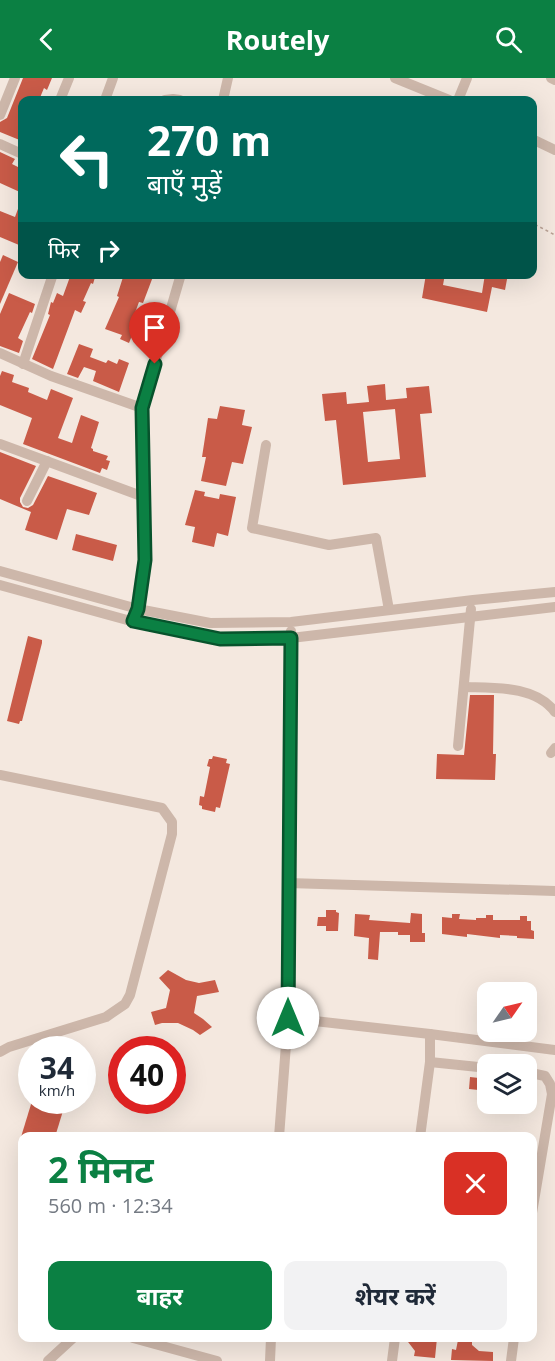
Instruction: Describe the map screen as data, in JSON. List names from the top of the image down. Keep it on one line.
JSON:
{"north":"top right","page":{"header":"Routely","turn":["270 m","बाएँ मुड़ें"],"then":"फिर","speed":"34 km/h","limit":"40","heading":["2 मिनट","560 m · 12:34"],"buttons":["बाहर","शेयर करें"]}}
